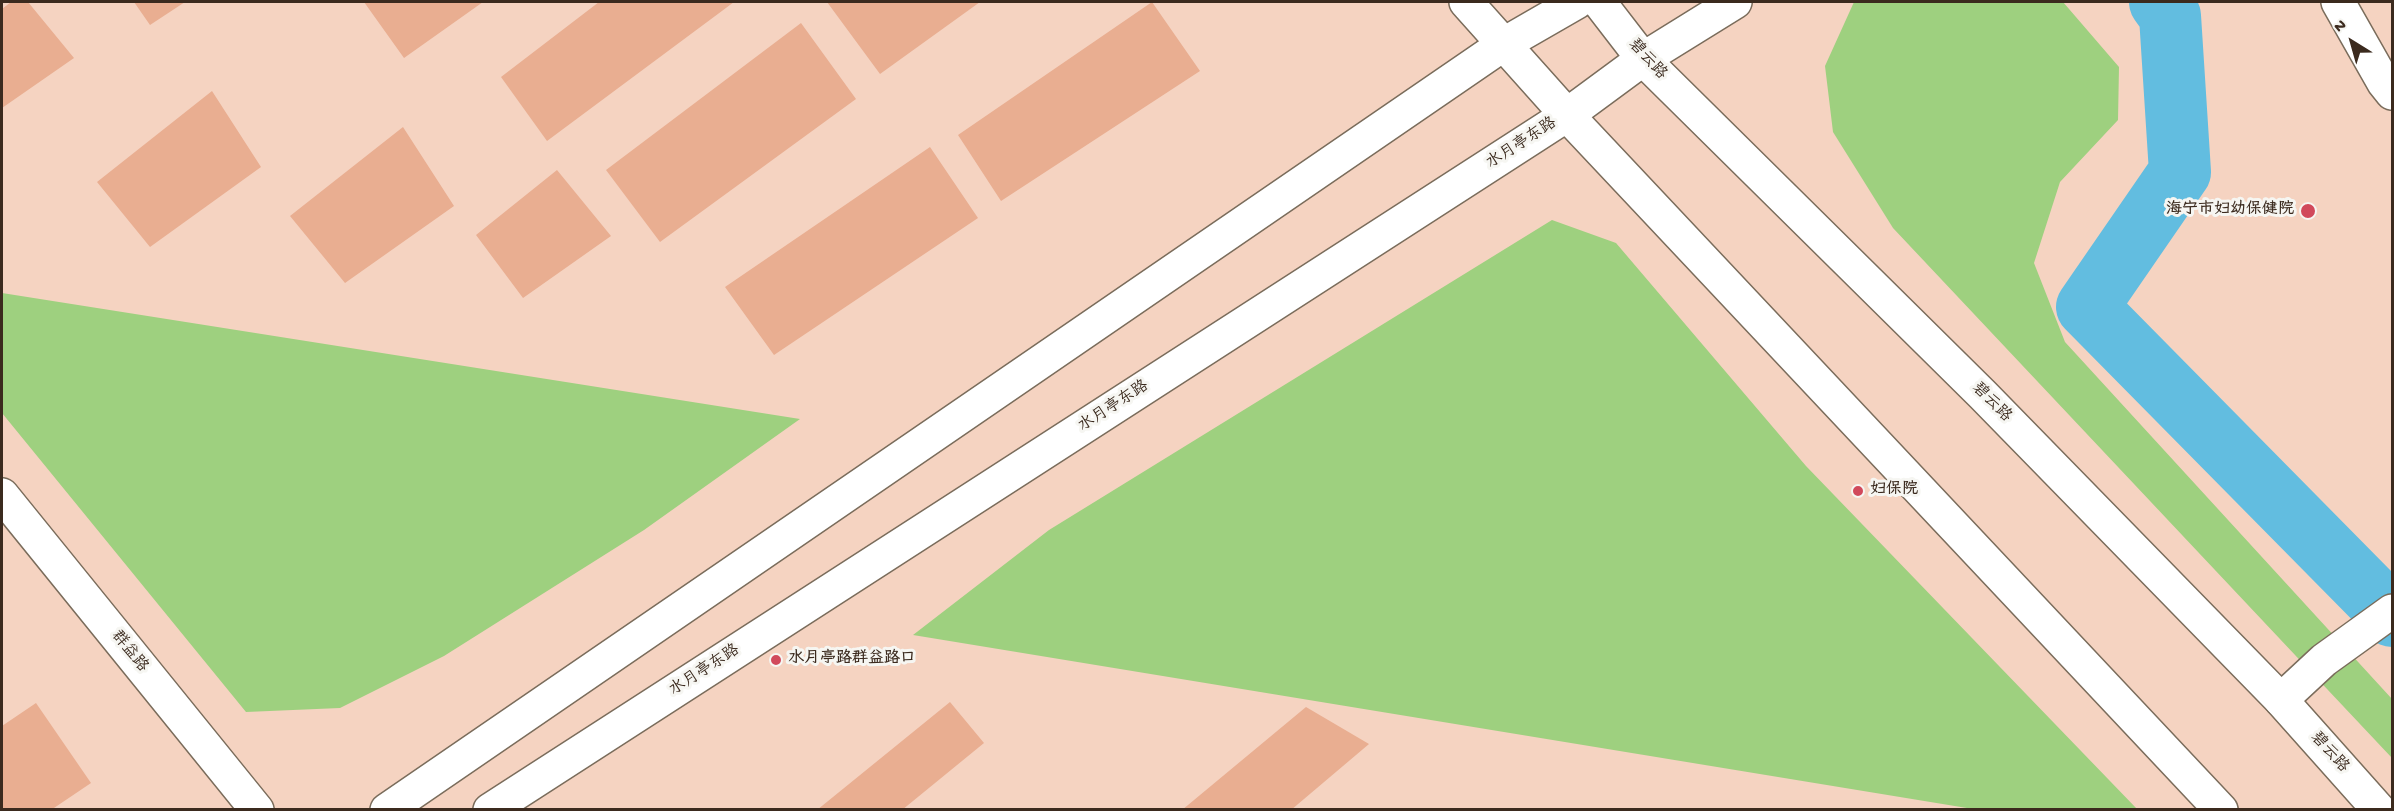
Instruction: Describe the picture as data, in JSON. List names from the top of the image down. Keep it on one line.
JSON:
{"streets":{"main road":["碧云路","水月亭东路","群益路"]},"crossings":[["碧云路","水月亭东路"]],"places":["海宁市妇幼保健院","妇保院","水月亭路群益路口"],"north":"top left"}
